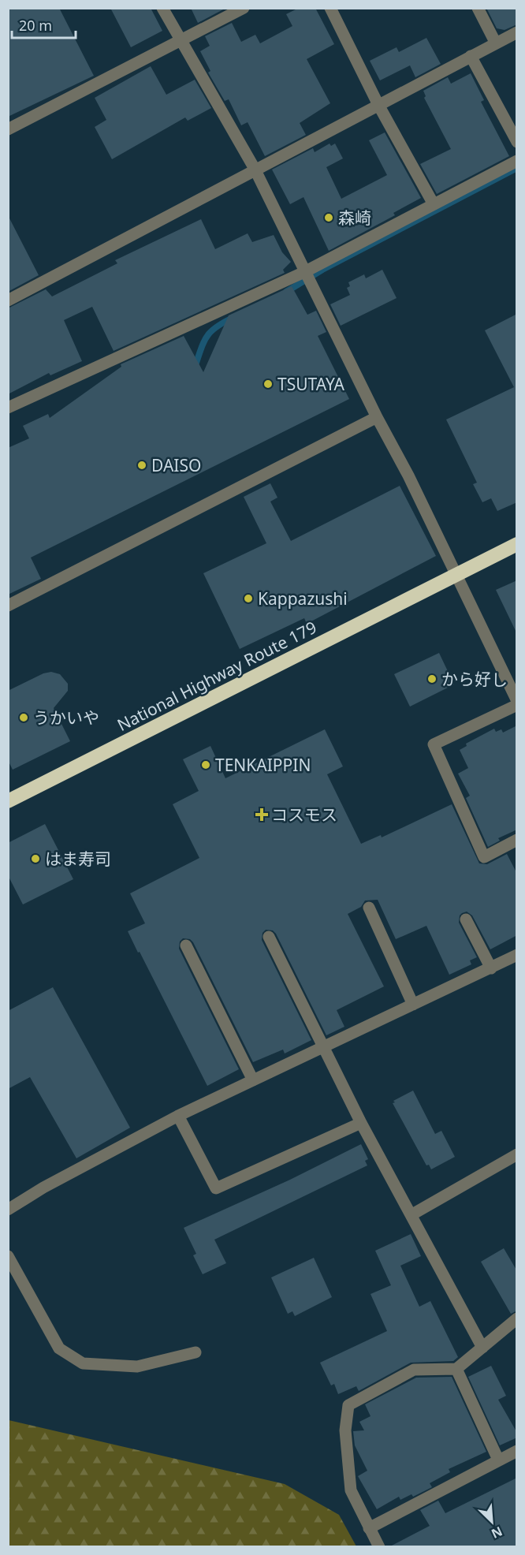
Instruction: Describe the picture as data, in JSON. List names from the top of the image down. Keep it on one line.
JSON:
{"streets":{"highway":["National Highway Route 179"]},"places":{"other":["森崎","TSUTAYA","DAISO","Kappazushi","から好し","うかいや","TENKAIPPIN","はま寿司"],"health":["コスモス"]},"scale_bar":"20 m","north":"bottom right"}
